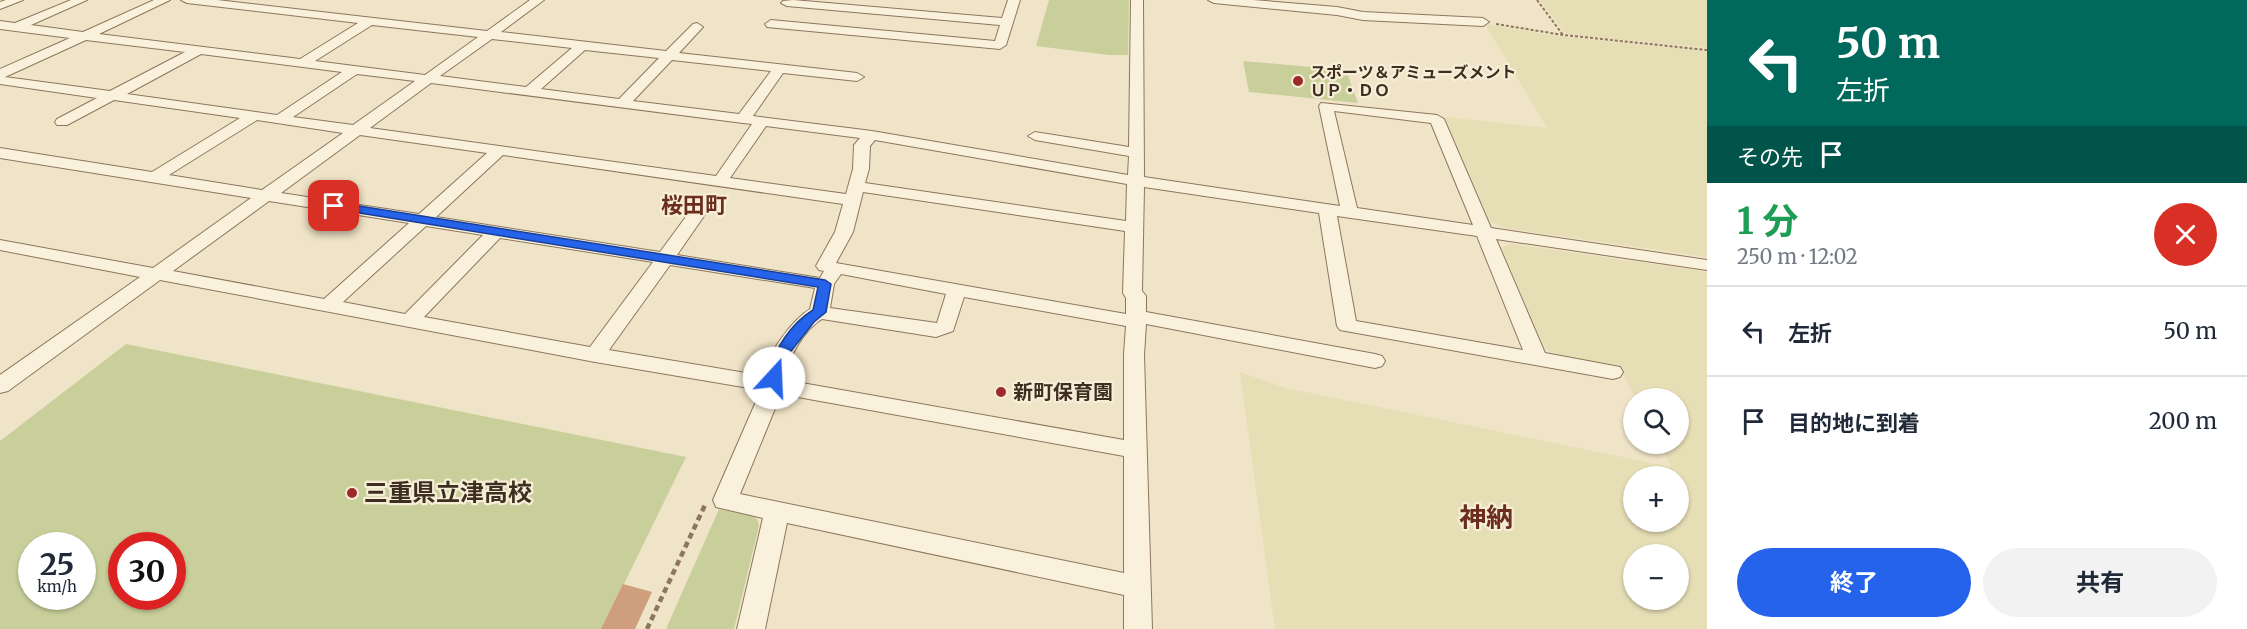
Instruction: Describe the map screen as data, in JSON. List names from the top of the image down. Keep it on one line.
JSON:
{"districts":["桜田町","神納"],"places":["スポーツ＆アミューズメント ＵＰ・ＤＯ","新町保育園","三重県立津高校"],"page":{"turn":["50 m","左折"],"then":"その先","heading":["1 分","250 m · 12:02"],"list":[{"name":"左折","value":"50 m"},{"name":"目的地に到着","value":"200 m"}],"map_buttons":["+","−"],"speed":"25 km/h","limit":"30","buttons":["終了","共有"]}}
